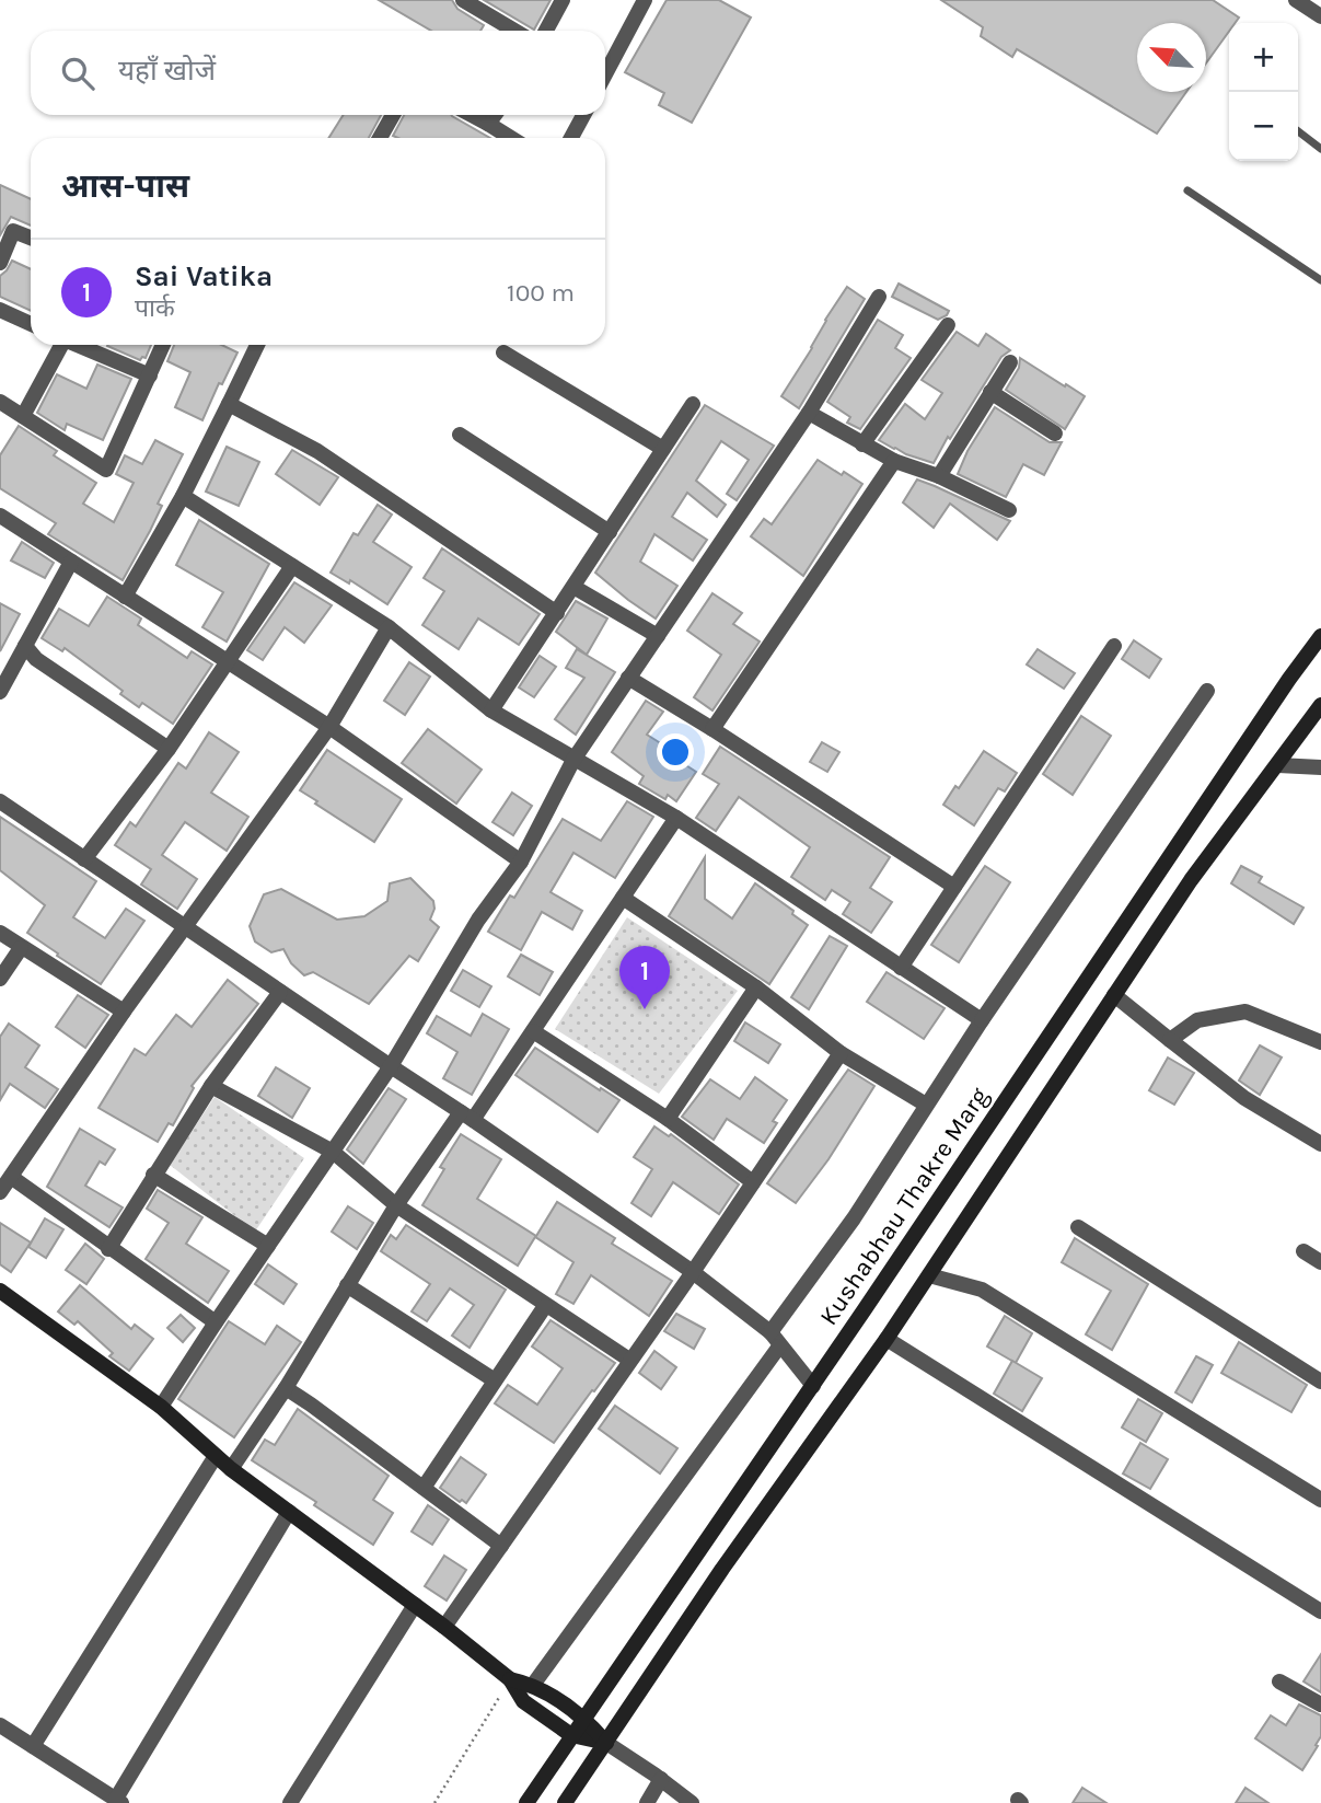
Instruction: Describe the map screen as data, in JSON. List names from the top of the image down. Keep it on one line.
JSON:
{"streets":{"main road":["Kushabhau Thakre Marg"]},"north":"top left","page":{"map_buttons":["+","−"],"search":"यहाँ खोजें","heading":"आस-पास","list":[{"mark":"1","name":"Sai Vatika","note":"पार्क","value":"100 m"}],"pins":"1"}}
